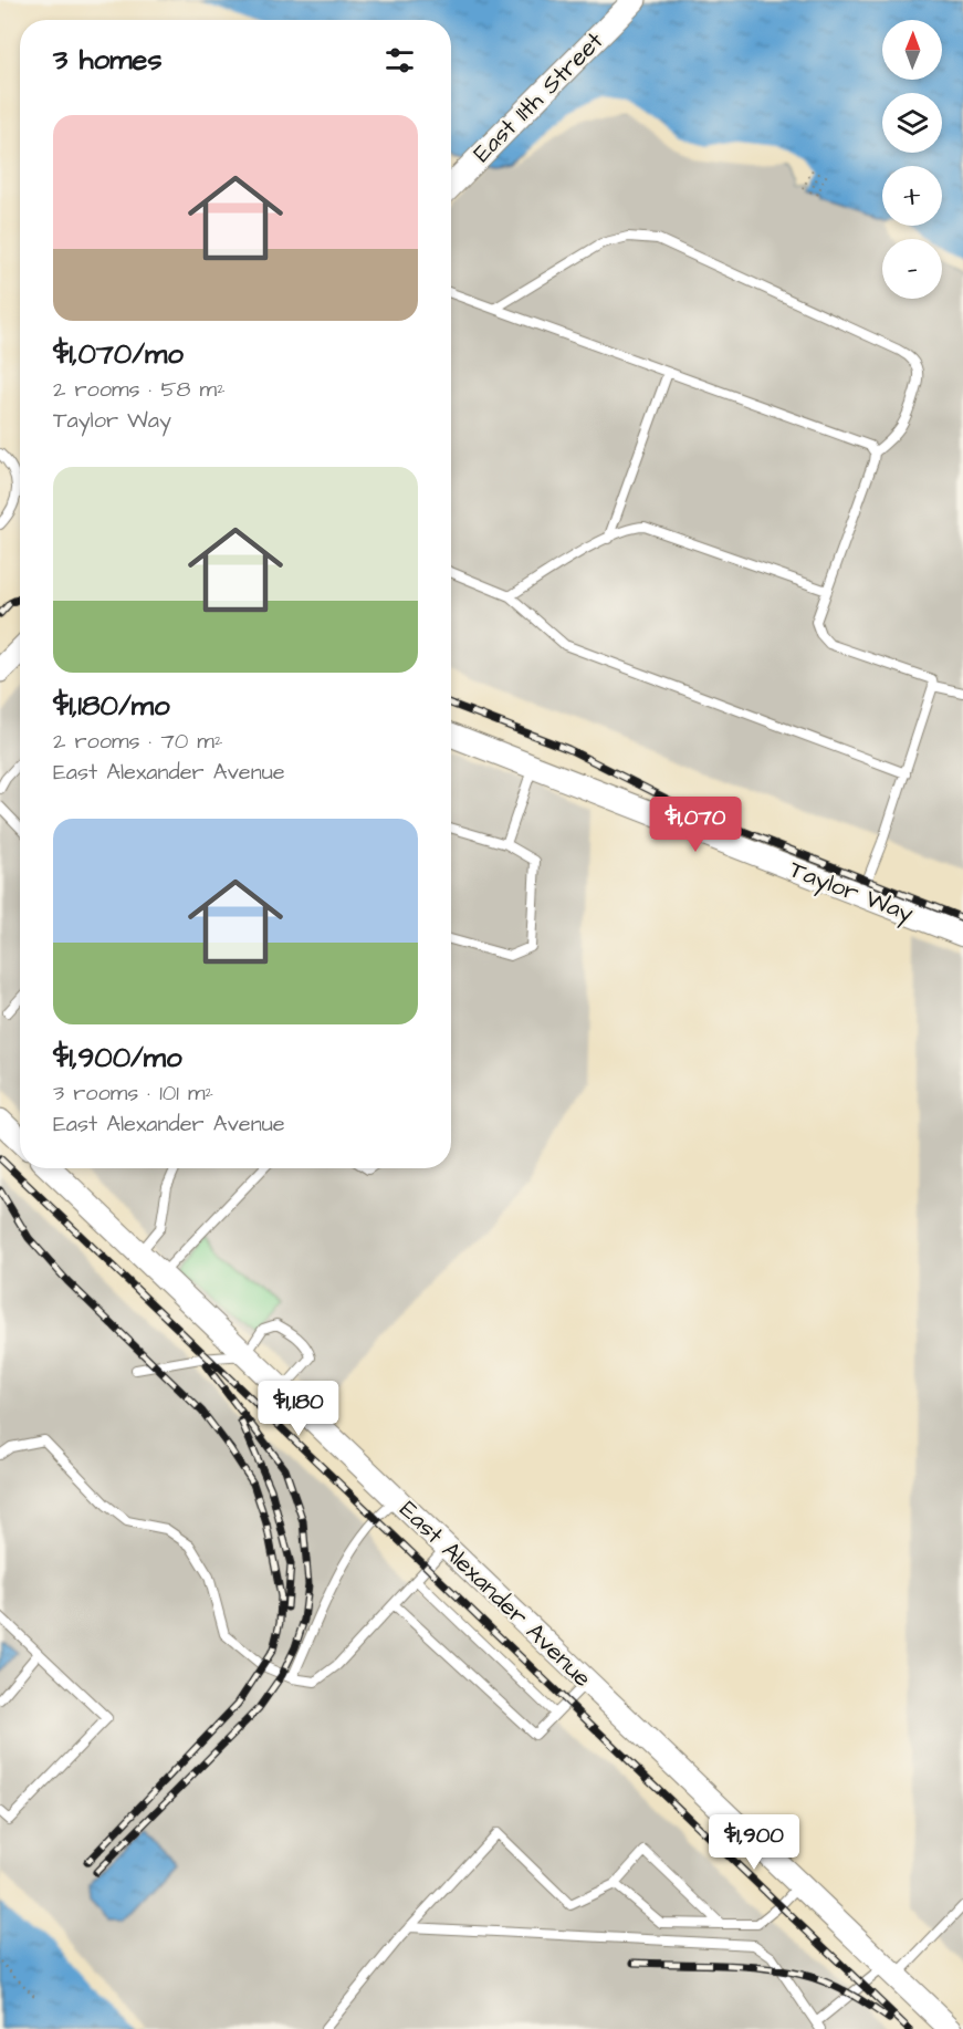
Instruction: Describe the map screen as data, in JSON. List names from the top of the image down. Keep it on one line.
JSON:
{"streets":{"street":["East 11th Street","Taylor Way","East Alexander Avenue"]},"north":"top","page":{"map_buttons":["+","−"],"heading":"3 homes","list":[{"name":"$1,070/mo","note":"2 rooms · 58 m² · Taylor Way"},{"name":"$1,180/mo","note":"2 rooms · 70 m² · East Alexander Avenue"},{"name":"$1,900/mo","note":"3 rooms · 101 m² · East Alexander Avenue"}],"price":["$1,070","$1,180","$1,900"]}}
